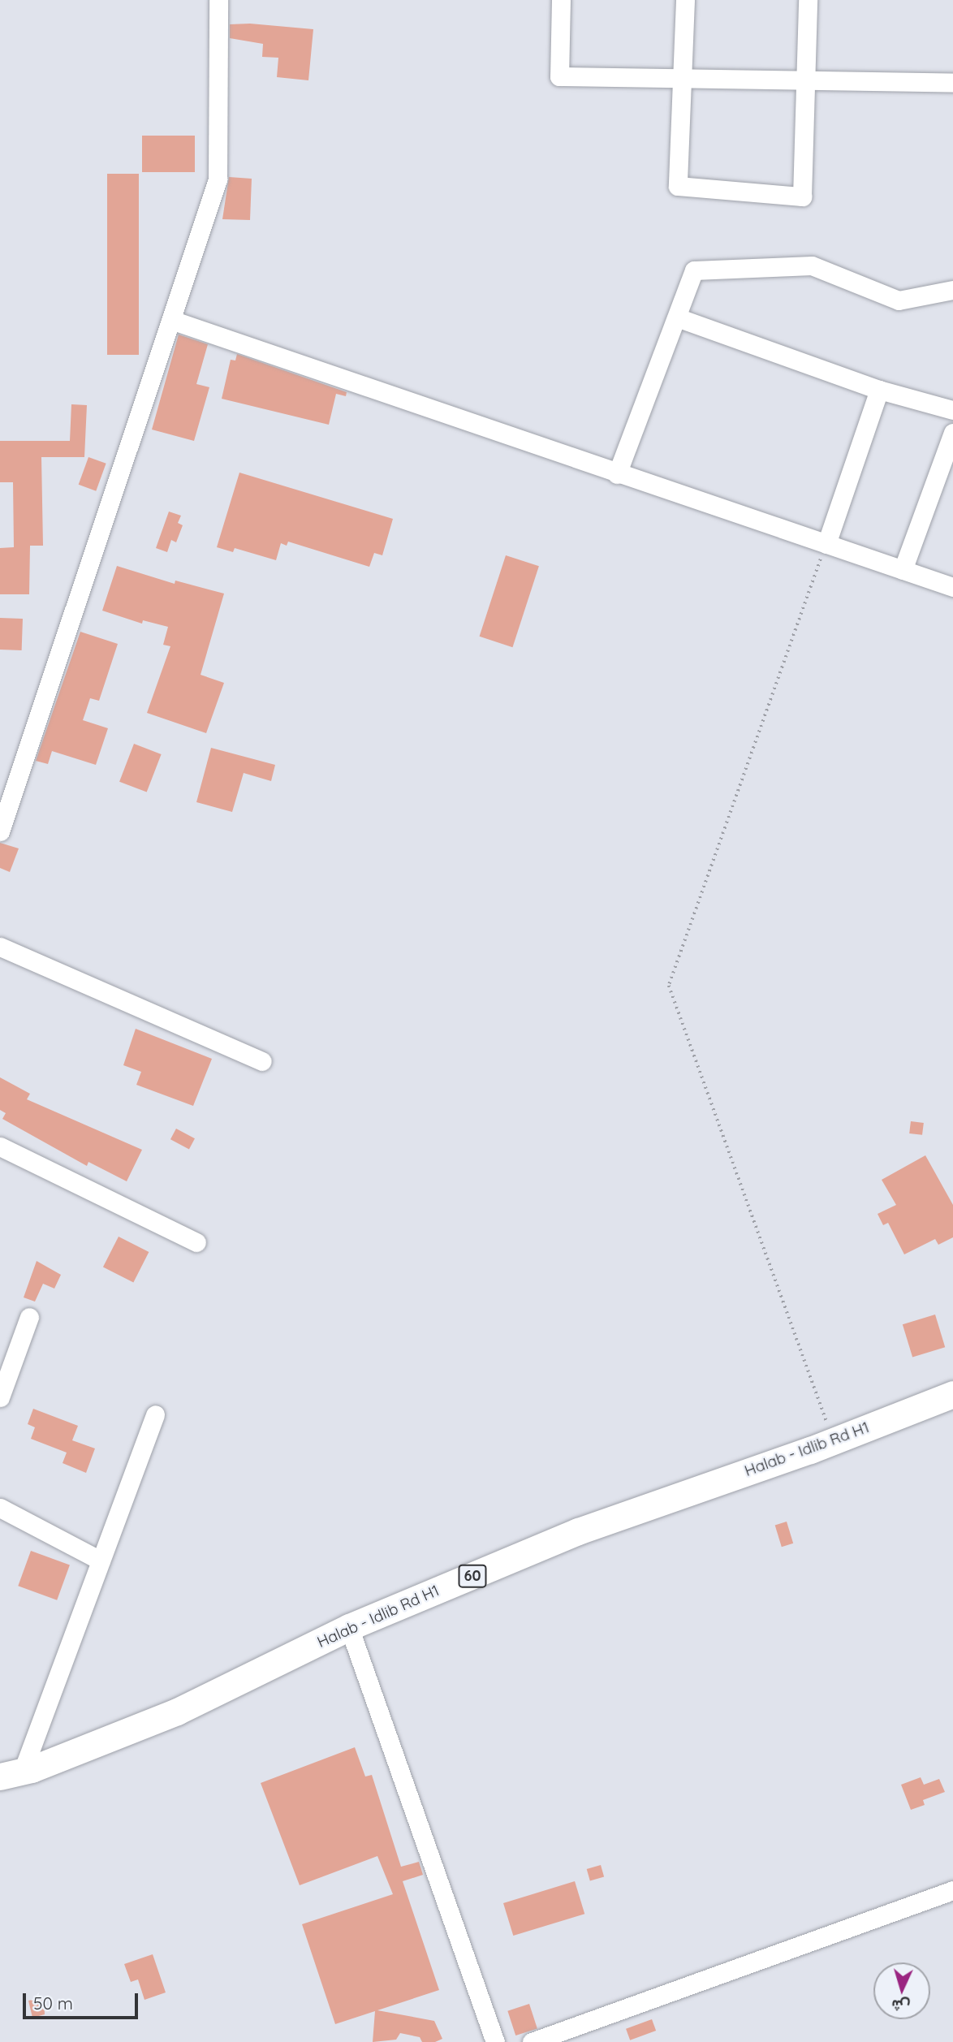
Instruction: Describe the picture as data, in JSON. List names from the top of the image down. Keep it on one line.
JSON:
{"streets":{"highway":["Halab - Idlib Rd H1","60"]},"scale_bar":"50 m","north":"bottom"}
